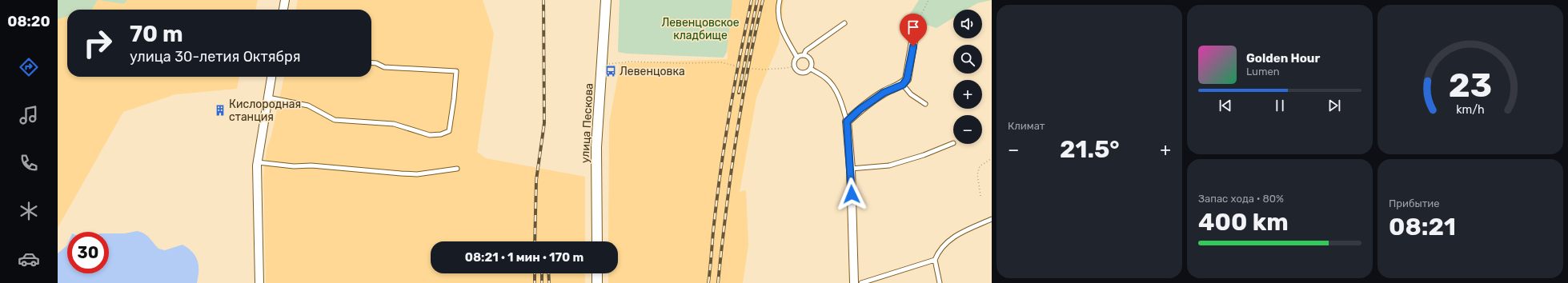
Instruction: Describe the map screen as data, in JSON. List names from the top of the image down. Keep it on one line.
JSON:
{"streets":{"street":["улица Пескова"]},"parks":["Левенцовское кладбище"],"places":{"bus stop":["Левенцовка"],"building":["Кислородная станция"]},"page":{"tabs":"08:20","tile":["Климат",["Запас хода · 80%","400 km"],["Прибытие","08:21"]],"map_buttons":["+","−"],"turn":["70 m","улица 30-летия Октября"],"song":["Golden Hour","Lumen"],"heat":["−","21.5°","+"],"limit":"30","trip":"08:21 · 1 мин · 170 m","gauge":["23","km/h"]}}
